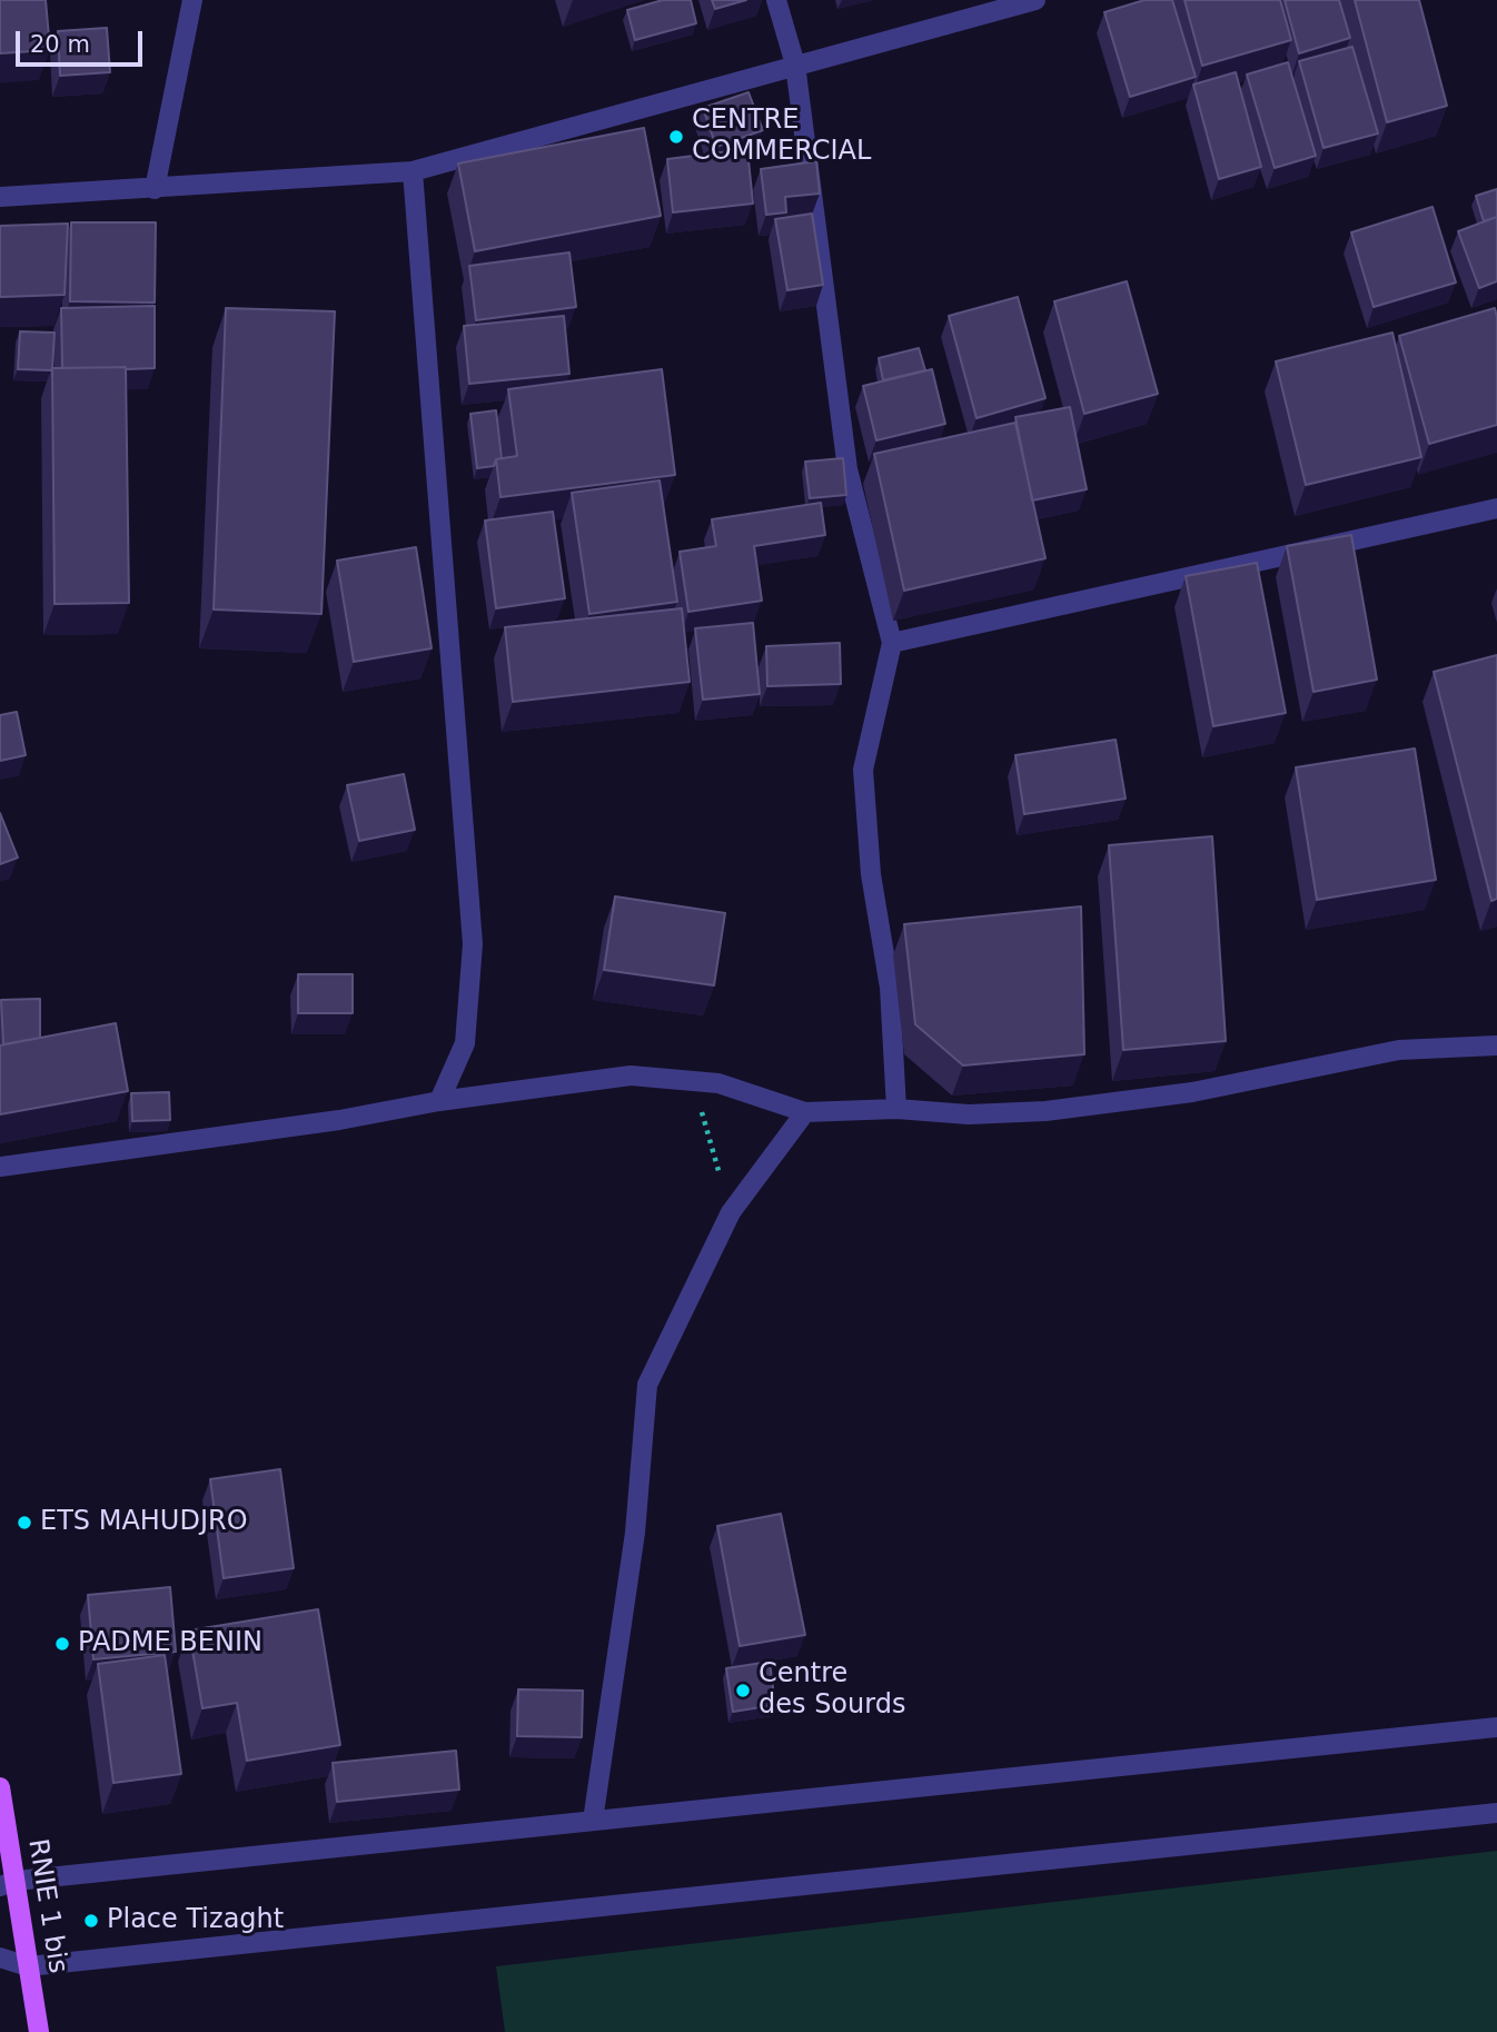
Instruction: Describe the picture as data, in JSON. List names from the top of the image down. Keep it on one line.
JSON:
{"streets":{"main road":["RNIE 1 bis"]},"places":["CENTRE COMMERCIAL","ETS MAHUDJRO","PADME BENIN","Centre des Sourds","Place Tizaght"],"scale_bar":"20 m"}
